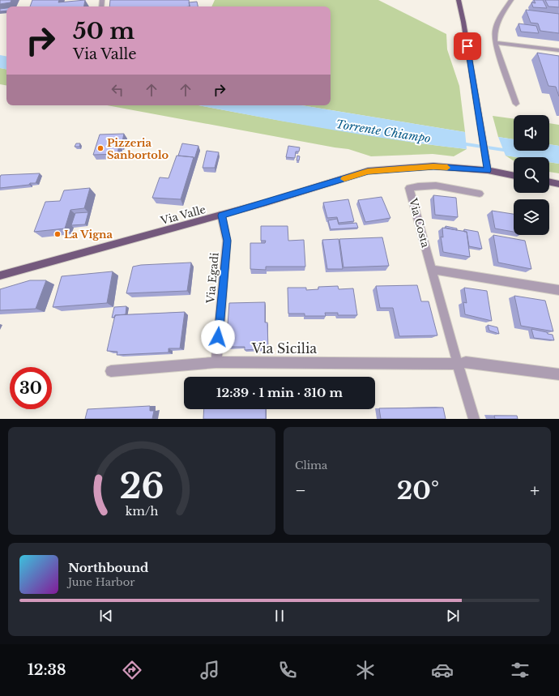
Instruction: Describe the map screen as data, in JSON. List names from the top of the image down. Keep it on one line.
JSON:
{"streets":{"main road":["Via Valle"],"street":["Via Costa","Via Egadi","Via Sicilia"]},"crossings":[["Via Valle","Via Egadi"],["Via Costa","Via Sicilia"],["Via Egadi","Via Sicilia"]],"water":["Torrente Chiampo"],"places":["Pizzeria Sanbortolo","La Vigna"],"page":{"turn":["50 m","Via Valle"],"limit":"30","trip":"12:39 · 1 min · 310 m","tile":"Clima","heat":["−","20°","+"],"song":["Northbound","June Harbor"],"tabs":"12:38","gauge":["26","km/h"]}}
